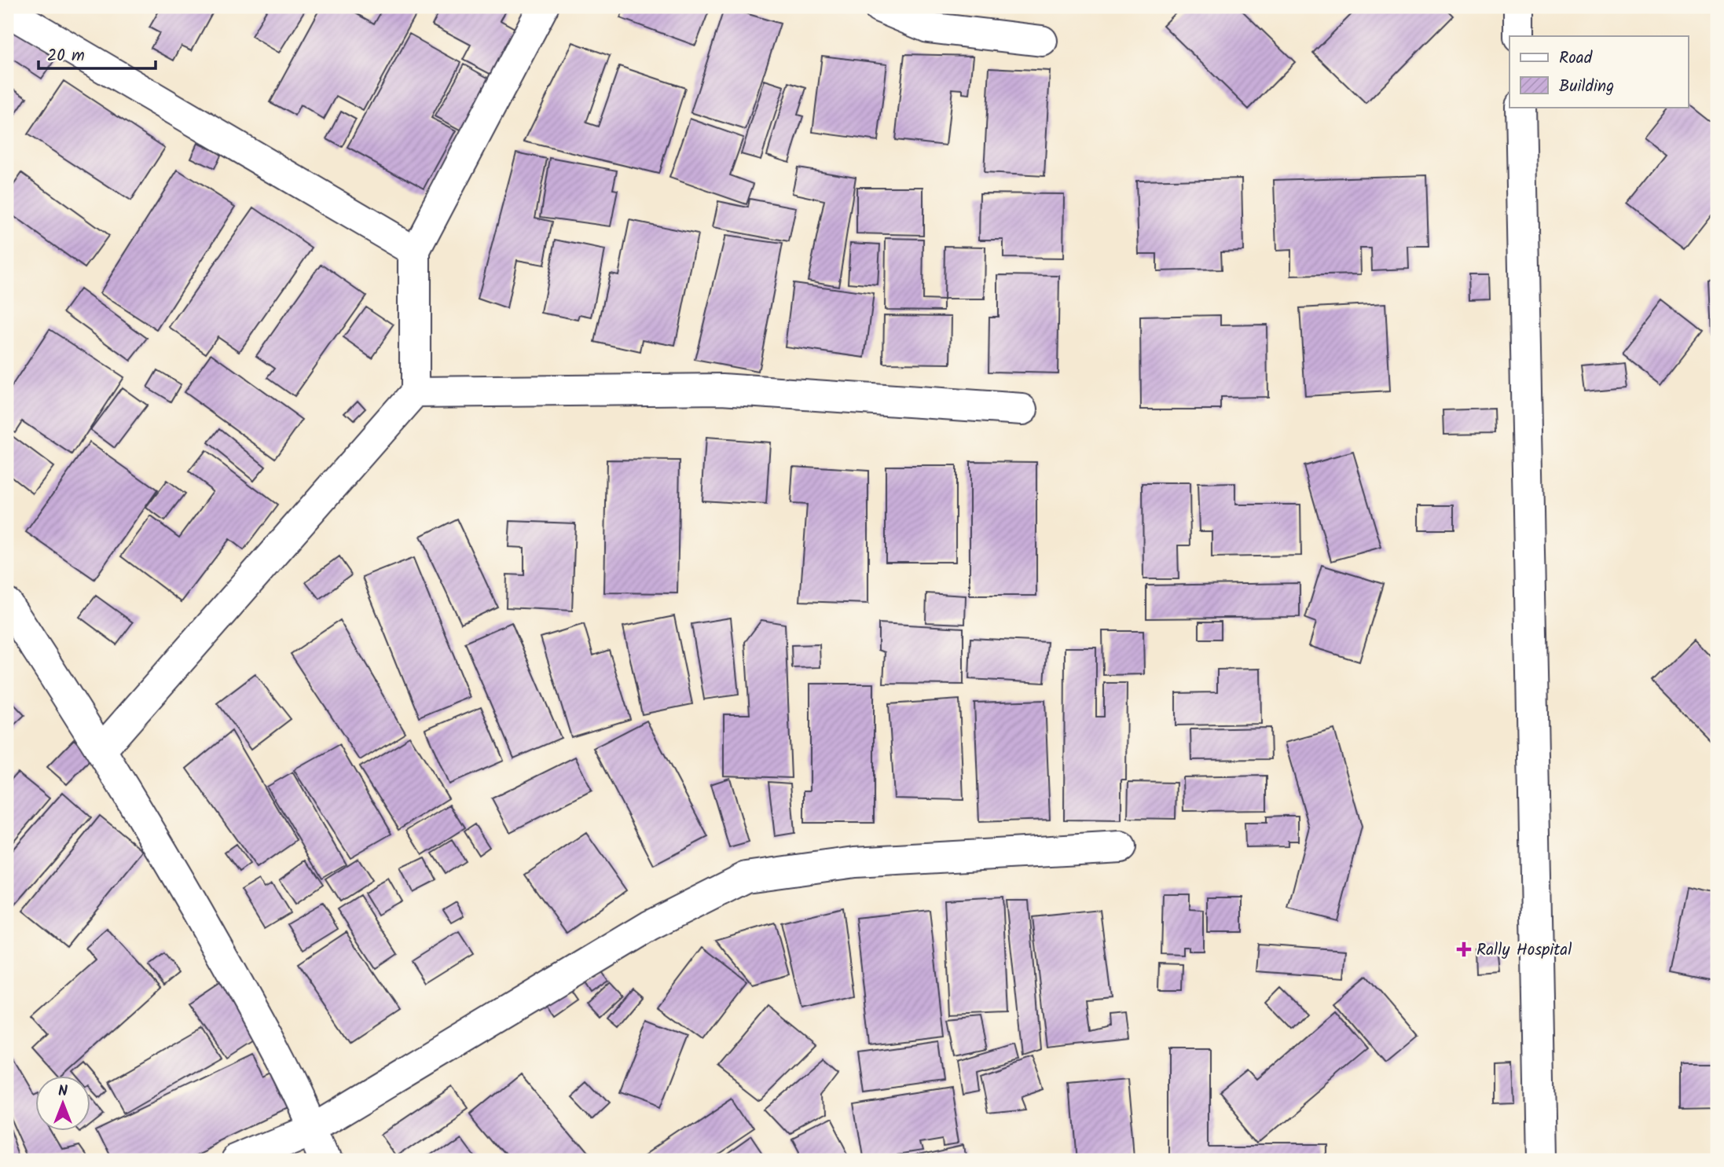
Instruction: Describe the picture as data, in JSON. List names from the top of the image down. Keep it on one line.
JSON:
{"places":{"health":["Rally Hospital"]},"legend":["Road","Building"],"scale_bar":"20 m","north":"top"}
